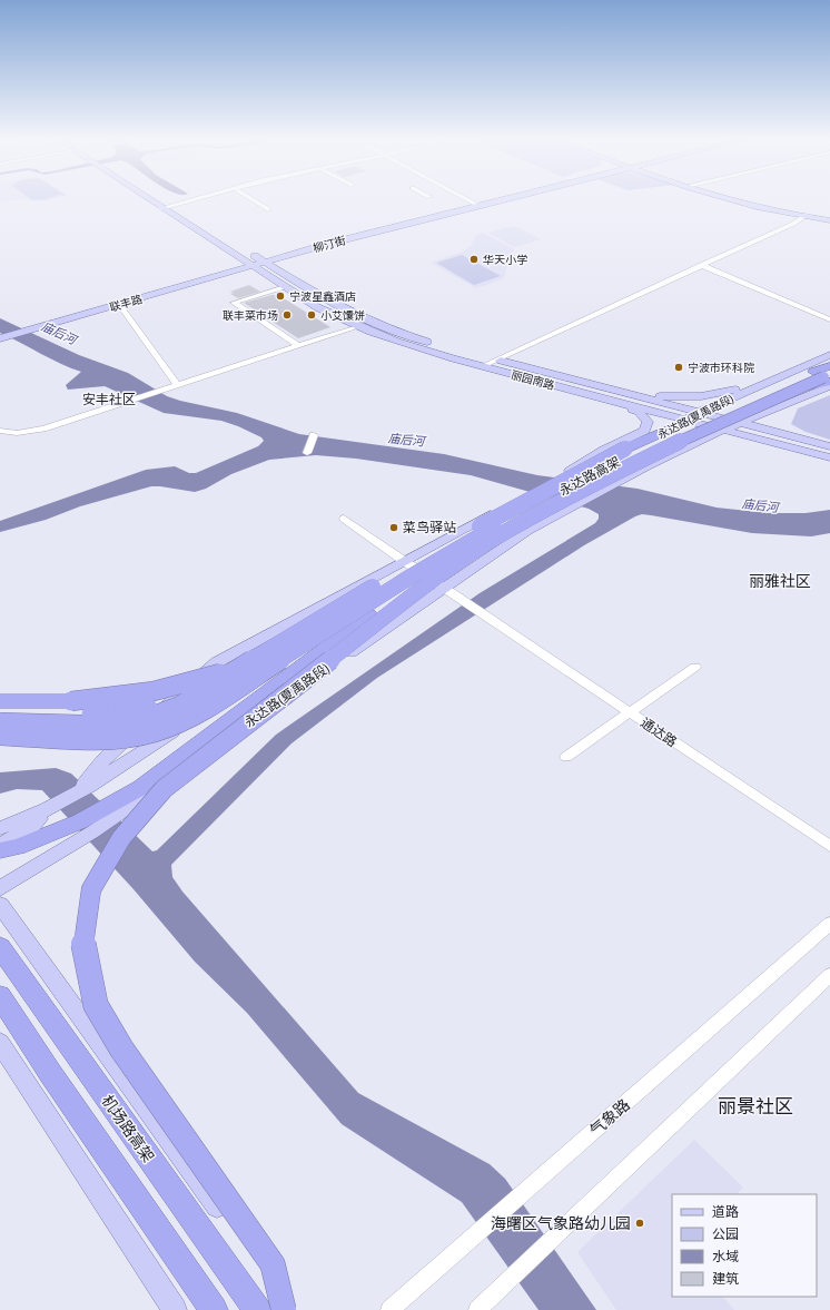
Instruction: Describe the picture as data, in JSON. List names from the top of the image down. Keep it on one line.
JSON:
{"streets":{"highway":["永达路高架","机场路高架"],"main road":["柳汀街","联丰路","丽园南路","永达路(夏禹路段)"],"street":["通达路","气象路"]},"crossings":[["柳汀街","联丰路"],["柳汀街","丽园南路"],["联丰路","丽园南路"],["丽园南路","永达路(夏禹路段)"],["永达路(夏禹路段)","永达路高架"],["永达路(夏禹路段)","通达路"],["永达路高架","通达路"]],"districts":["安丰社区","丽雅社区","丽景社区"],"water":["庙后河"],"places":["华天小学","宁波星鑫酒店","联丰菜市场","小艾馕饼","宁波市环科院","菜鸟驿站","海曙区气象路幼儿园"],"legend":["道路","公园","水域","建筑"]}
